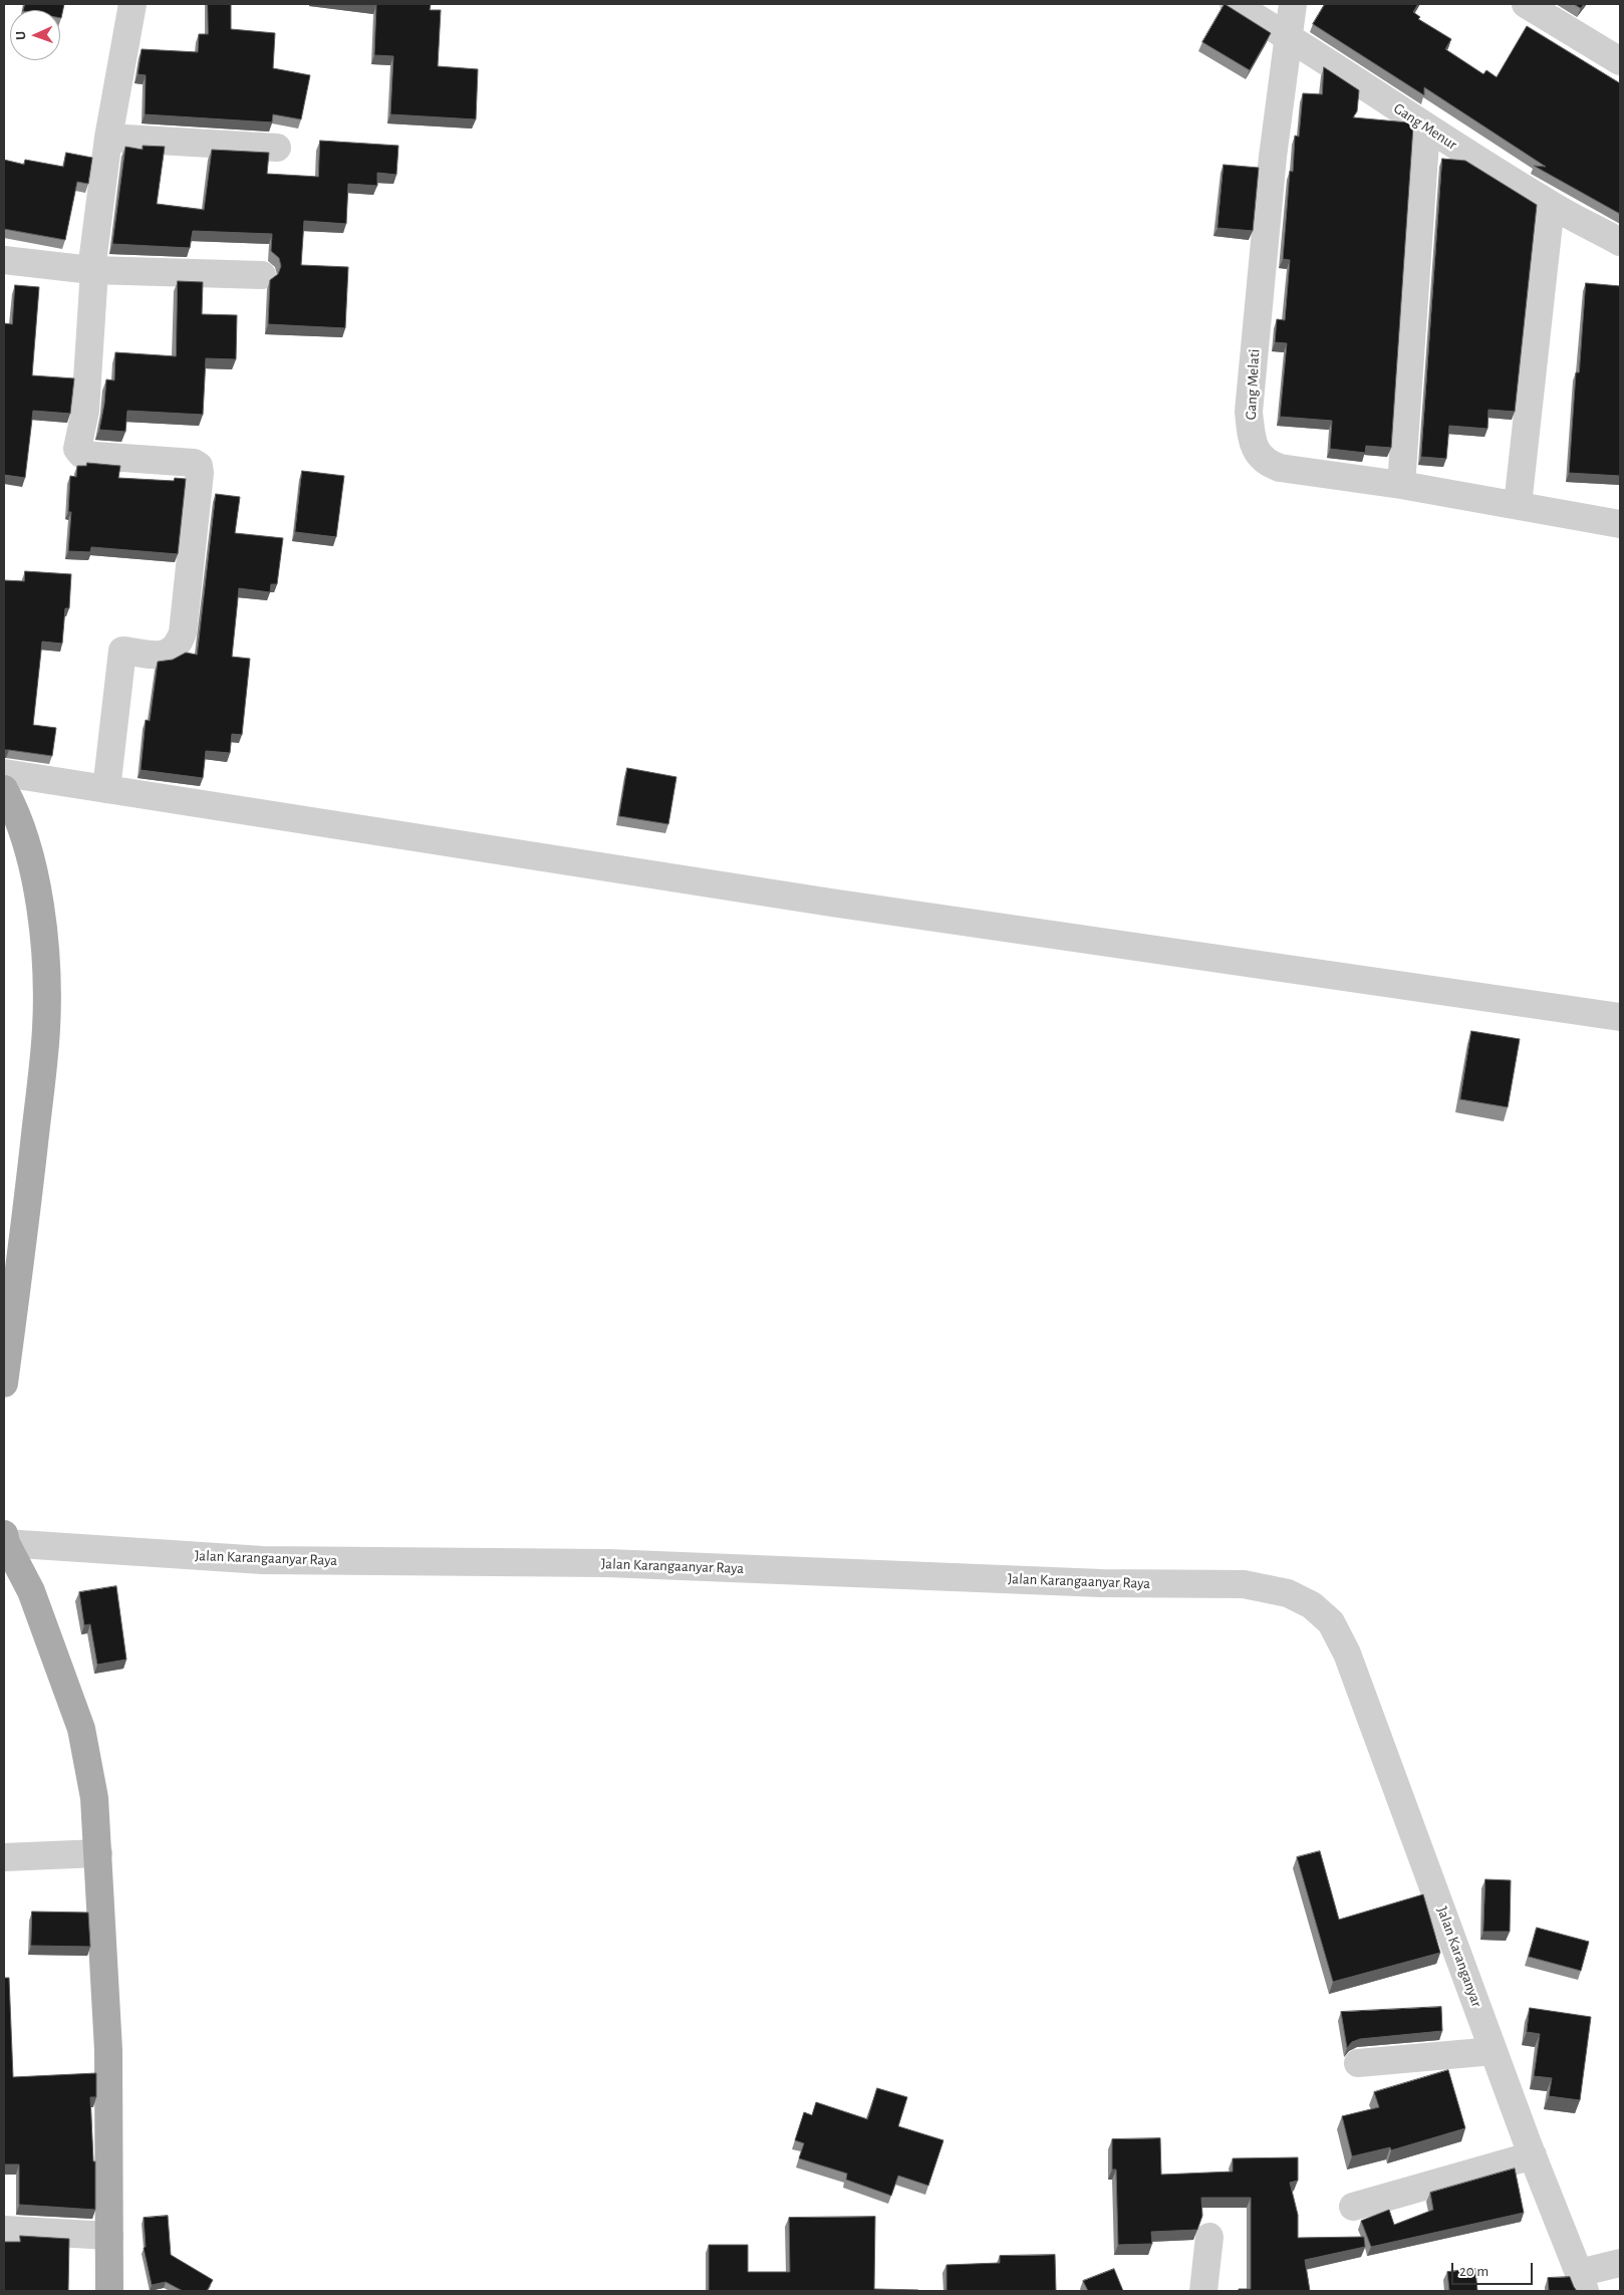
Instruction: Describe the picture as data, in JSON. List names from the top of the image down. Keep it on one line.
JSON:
{"streets":{"street":["Gang Menur","Gang Melati","Jalan Karangaanyar Raya","Jalan Karanganyar"]},"crossings":[["Gang Menur","Gang Melati"],["Jalan Karangaanyar Raya","Jalan Karanganyar"]],"scale_bar":"20 m","north":"left"}
